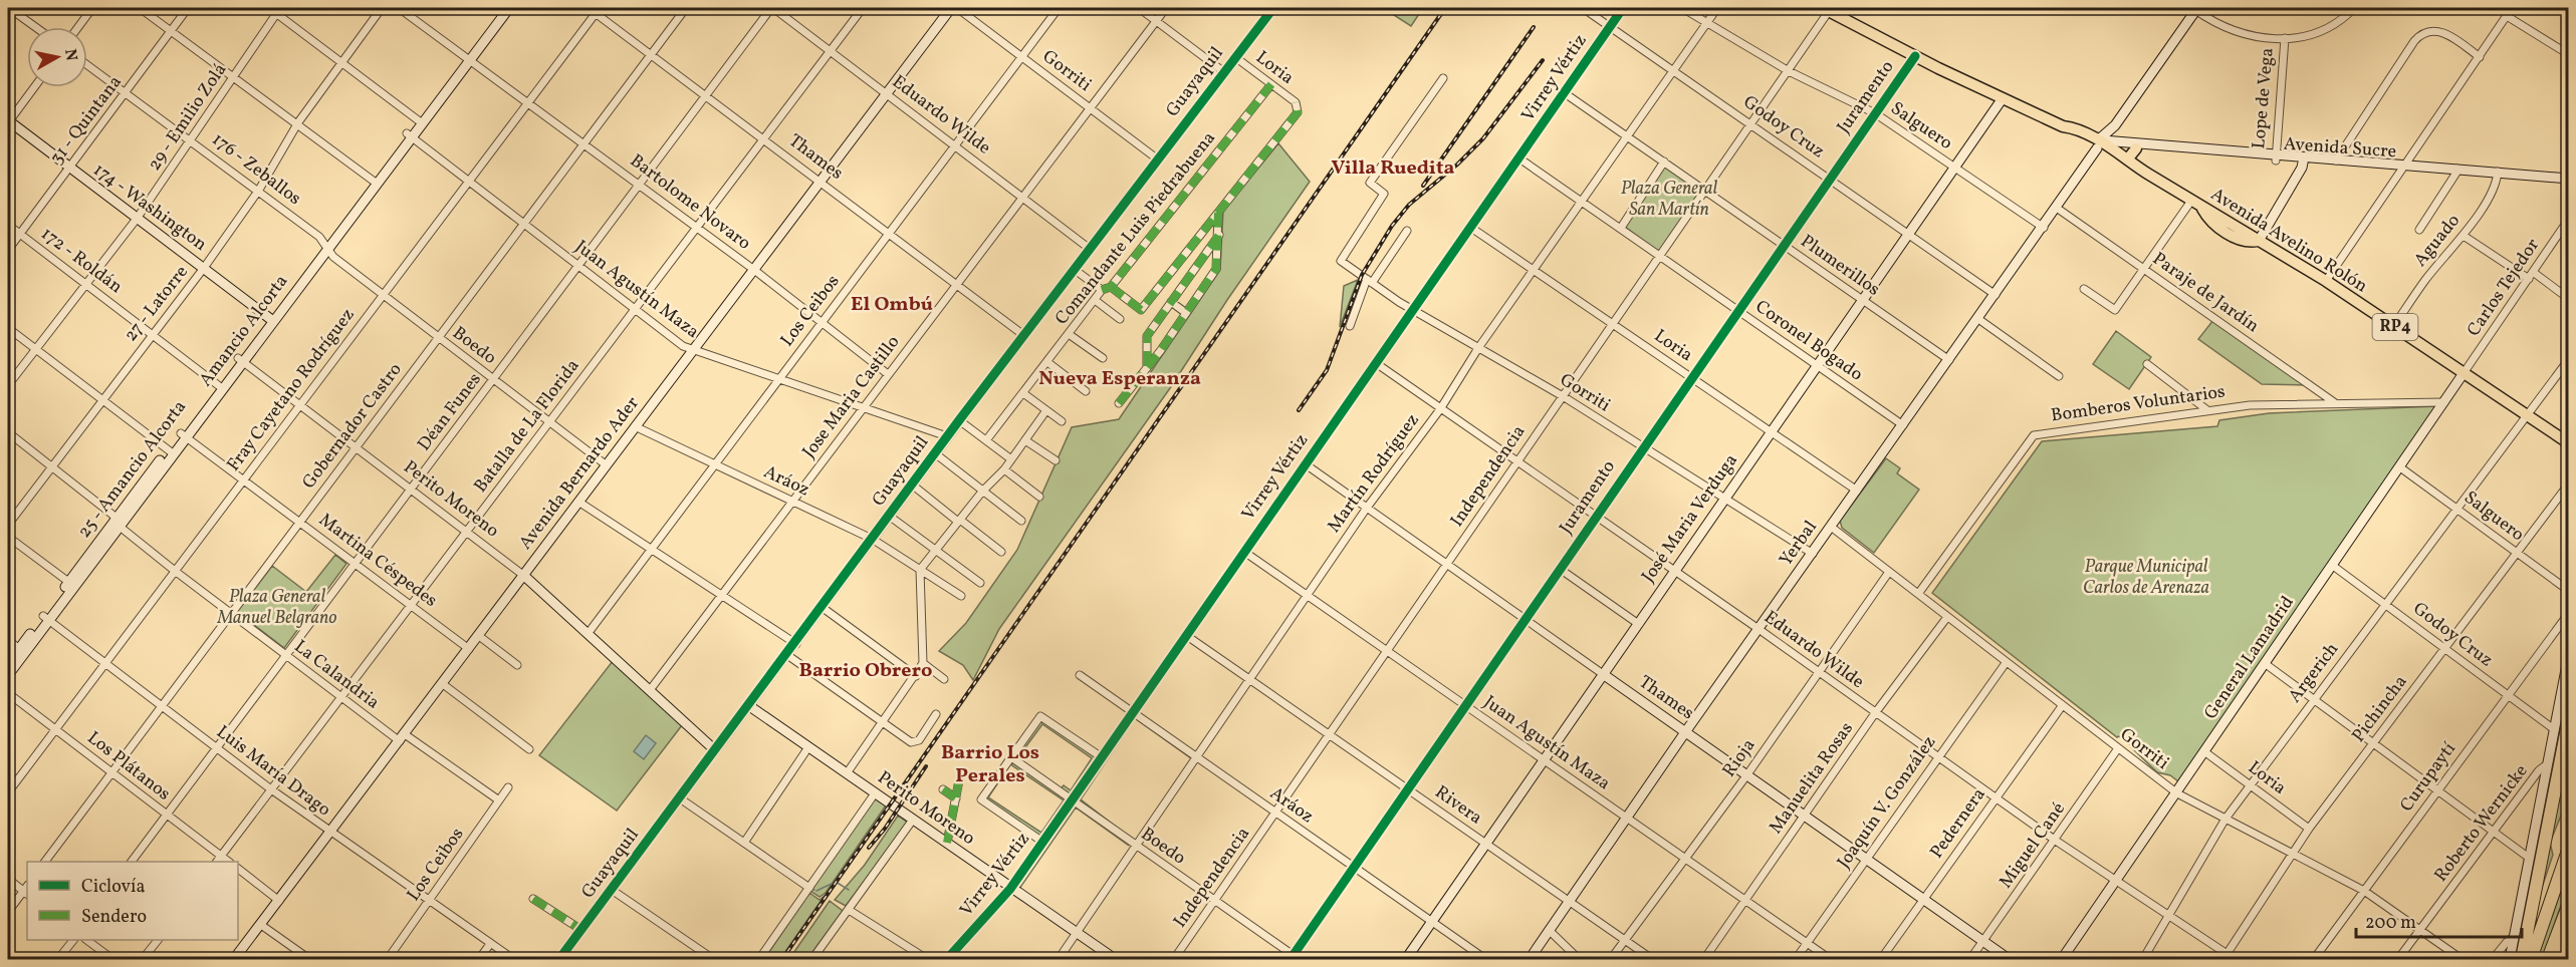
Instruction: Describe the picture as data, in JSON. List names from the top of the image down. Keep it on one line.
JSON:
{"streets":{"main road":["Avenida Avelino Rolón","RP4"],"street":["Loria","Gorriti","Virrey Vértiz","Guayaquil","Juramento","Lope de Vega","Eduardo Wilde","29 - Emilio Zolá","31 - Quintana","Salguero","Godoy Cruz","Avenida Sucre","Thames","176 - Zeballos","Bartolome Novaro","174 - Washington","Comandante Luis Piedrabuena","Aguado","172 - Roldán","Plumerillos","Carlos Tejedor","Juan Agustín Maza","Paraje de Jardín","27 - Latorre","Los Ceibos","Amancio Alcorta","Coronel Bogado","Boedo","Fray Cayetano Rodríguez","Jose Maria Castillo","Bomberos Voluntarios","Déan Funes","Gobernador Castro","Batalla de La Florida","25 - Amancio Alcorta","Avenida Bernardo Ader","Martín Rodríguez","Independencia","Aráoz","Perito Moreno","José Maria Verduga","Yerbal","Martina Céspedes","General Lamadrid","Argerich","La Calandria","Pichincha","Rioja","Los Plátanos","Luis María Drago","Curupaytí","Manuelita Rosas","Joaquín V. González","Rivera","Pedernera","Roberto Wernicke","Miguel Cané"]},"crossings":[["Loria","Virrey Vértiz"],["Loria","Guayaquil"],["Loria","Juramento"],["Loria","Comandante Luis Piedrabuena"],["Loria","Martín Rodríguez"],["Loria","Independencia"],["Loria","José Maria Verduga"],["Loria","Yerbal"],["Loria","General Lamadrid"],["Loria","Argerich"],["Loria","Pichincha"],["Gorriti","Virrey Vértiz"],["Gorriti","Guayaquil"],["Gorriti","Juramento"],["Gorriti","Los Ceibos"],["Gorriti","Jose Maria Castillo"],["Gorriti","Bomberos Voluntarios"],["Gorriti","Martín Rodríguez"],["Gorriti","Independencia"],["Gorriti","José Maria Verduga"],["Gorriti","Yerbal"],["Gorriti","General Lamadrid"],["Gorriti","Argerich"],["Gorriti","Pichincha"],["Gorriti","Rioja"],["Gorriti","Curupaytí"],["Gorriti","Manuelita Rosas"],["Gorriti","Joaquín V. González"],["Gorriti","Pedernera"],["Gorriti","Roberto Wernicke"],["Gorriti","Miguel Cané"],["Virrey Vértiz","Eduardo Wilde"],["Virrey Vértiz","Godoy Cruz"],["Virrey Vértiz","Thames"],["Virrey Vértiz","Plumerillos"],["Virrey Vértiz","Juan Agustín Maza"],["Virrey Vértiz","Coronel Bogado"],["Virrey Vértiz","Boedo"],["Virrey Vértiz","Aráoz"],["Virrey Vértiz","Perito Moreno"],["Virrey Vértiz","Rivera"],["Guayaquil","Eduardo Wilde"],["Guayaquil","Thames"],["Guayaquil","Juan Agustín Maza"],["Guayaquil","Aráoz"],["Guayaquil","Perito Moreno"],["Juramento","Eduardo Wilde"],["Juramento","Salguero"],["Juramento","Godoy Cruz"],["Juramento","Thames"],["Juramento","Avenida Avelino Rolón"],["Juramento","Plumerillos"],["Juramento","Juan Agustín Maza"],["Juramento","Coronel Bogado"],["Juramento","Boedo"],["Juramento","Aráoz"],["Juramento","Rivera"],["Lope de Vega","Avenida Sucre"],["Eduardo Wilde","Los Ceibos"],["Eduardo Wilde","Jose Maria Castillo"],["Eduardo Wilde","Déan Funes"],["Eduardo Wilde","Batalla de La Florida"],["Eduardo Wilde","Avenida Bernardo Ader"],["Eduardo Wilde","Martín Rodríguez"],["Eduardo Wilde","Independencia"],["Eduardo Wilde","José Maria Verduga"],["Eduardo Wilde","Yerbal"],["Eduardo Wilde","General Lamadrid"],["Eduardo Wilde","Argerich"],["Eduardo Wilde","Pichincha"],["Eduardo Wilde","Rioja"],["Eduardo Wilde","Manuelita Rosas"],["Eduardo Wilde","Joaquín V. González"],["Eduardo Wilde","Pedernera"],["Eduardo Wilde","Miguel Cané"],["29 - Emilio Zolá","176 - Zeballos"],["29 - Emilio Zolá","174 - Washington"],["29 - Emilio Zolá","172 - Roldán"],["31 - Quintana","176 - Zeballos"],["31 - Quintana","174 - Washington"],["31 - Quintana","172 - Roldán"],["Salguero","Martín Rodríguez"],["Salguero","Independencia"],["Salguero","José Maria Verduga"],["Salguero","Yerbal"],["Salguero","General Lamadrid"],["Salguero","Argerich"],["Salguero","Pichincha"],["Godoy Cruz","Martín Rodríguez"],["Godoy Cruz","Independencia"],["Godoy Cruz","José Maria Verduga"],["Godoy Cruz","Yerbal"],["Godoy Cruz","General Lamadrid"],["Godoy Cruz","Argerich"],["Godoy Cruz","Pichincha"],["Godoy Cruz","Curupaytí"],["Avenida Sucre","Avenida Avelino Rolón"],["Avenida Sucre","Aguado"],["Avenida Sucre","Yerbal"],["Thames","Los Ceibos"],["Thames","Fray Cayetano Rodríguez"],["Thames","Jose Maria Castillo"],["Thames","Déan Funes"],["Thames","Gobernador Castro"],["Thames","Batalla de La Florida"],["Thames","Avenida Bernardo Ader"],["Thames","Martín Rodríguez"],["Thames","Independencia"],["Thames","José Maria Verduga"],["Thames","Yerbal"],["Thames","Rioja"],["Thames","Manuelita Rosas"],["Thames","Joaquín V. González"],["Thames","Pedernera"],["Thames","Miguel Cané"],["176 - Zeballos","27 - Latorre"],["176 - Zeballos","Boedo"],["Bartolome Novaro","Los Ceibos"],["Bartolome Novaro","Fray Cayetano Rodríguez"],["Bartolome Novaro","Jose Maria Castillo"],["Bartolome Novaro","Déan Funes"],["Bartolome Novaro","Gobernador Castro"],["Bartolome Novaro","Batalla de La Florida"],["Bartolome Novaro","Avenida Bernardo Ader"],["174 - Washington","27 - Latorre"],["Avenida Avelino Rolón","Aguado"],["Avenida Avelino Rolón","Carlos Tejedor"],["Avenida Avelino Rolón","Independencia"],["Avenida Avelino Rolón","José Maria Verduga"],["Avenida Avelino Rolón","Yerbal"],["Avenida Avelino Rolón","General Lamadrid"],["Avenida Avelino Rolón","Argerich"],["172 - Roldán","27 - Latorre"],["172 - Roldán","Amancio Alcorta"],["172 - Roldán","25 - Amancio Alcorta"],["Plumerillos","Martín Rodríguez"],["Plumerillos","Independencia"],["Plumerillos","José Maria Verduga"],["Plumerillos","Yerbal"],["Carlos Tejedor","General Lamadrid"],["Juan Agustín Maza","Los Ceibos"],["Juan Agustín Maza","Fray Cayetano Rodríguez"],["Juan Agustín Maza","Jose Maria Castillo"],["Juan Agustín Maza","Déan Funes"],["Juan Agustín Maza","Gobernador Castro"],["Juan Agustín Maza","Batalla de La Florida"],["Juan Agustín Maza","Avenida Bernardo Ader"],["Juan Agustín Maza","Martín Rodríguez"],["Juan Agustín Maza","Independencia"],["Juan Agustín Maza","José Maria Verduga"],["Juan Agustín Maza","Yerbal"],["Juan Agustín Maza","Rioja"],["Juan Agustín Maza","Manuelita Rosas"],["Juan Agustín Maza","Joaquín V. González"],["Paraje de Jardín","Bomberos Voluntarios"],["Paraje de Jardín","Yerbal"],["27 - Latorre","La Calandria"],["Los Ceibos","Aráoz"],["Los Ceibos","Perito Moreno"],["Los Ceibos","La Calandria"],["Los Ceibos","Luis María Drago"],["Amancio Alcorta","25 - Amancio Alcorta"],["Amancio Alcorta","Perito Moreno"],["Coronel Bogado","Martín Rodríguez"],["Coronel Bogado","Independencia"],["Coronel Bogado","José Maria Verduga"],["Coronel Bogado","Yerbal"],["Boedo","Fray Cayetano Rodríguez"],["Boedo","Déan Funes"],["Boedo","Gobernador Castro"],["Boedo","Batalla de La Florida"],["Boedo","Avenida Bernardo Ader"],["Boedo","Martín Rodríguez"],["Boedo","Independencia"],["Fray Cayetano Rodríguez","Perito Moreno"],["Fray Cayetano Rodríguez","Martina Céspedes"],["Fray Cayetano Rodríguez","La Calandria"],["Fray Cayetano Rodríguez","Los Plátanos"],["Fray Cayetano Rodríguez","Luis María Drago"],["Jose Maria Castillo","Aráoz"],["Jose Maria Castillo","Perito Moreno"],["Bomberos Voluntarios","General Lamadrid"],["Déan Funes","Perito Moreno"],["Déan Funes","Martina Céspedes"],["Déan Funes","La Calandria"],["Déan Funes","Los Plátanos"],["Déan Funes","Luis María Drago"],["Gobernador Castro","Perito Moreno"],["Gobernador Castro","Martina Céspedes"],["Gobernador Castro","La Calandria"],["Gobernador Castro","Los Plátanos"],["Gobernador Castro","Luis María Drago"],["Batalla de La Florida","Perito Moreno"],["Batalla de La Florida","Martina Céspedes"],["Batalla de La Florida","La Calandria"],["Batalla de La Florida","Los Plátanos"],["Batalla de La Florida","Luis María Drago"],["25 - Amancio Alcorta","Martina Céspedes"],["25 - Amancio Alcorta","La Calandria"],["25 - Amancio Alcorta","Luis María Drago"],["Avenida Bernardo Ader","Aráoz"],["Avenida Bernardo Ader","Perito Moreno"],["Avenida Bernardo Ader","Martina Céspedes"],["Avenida Bernardo Ader","La Calandria"],["Avenida Bernardo Ader","Luis María Drago"],["Martín Rodríguez","Aráoz"],["Martín Rodríguez","Perito Moreno"],["Martín Rodríguez","Rivera"],["Independencia","Aráoz"],["Independencia","Rivera"],["Aráoz","José Maria Verduga"],["José Maria Verduga","Rivera"],["Yerbal","Rivera"],["Rioja","Rivera"]],"districts":["Villa Ruedita","El Ombú","Nueva Esperanza","Barrio Obrero","Barrio Los Perales"],"parks":["Plaza General San Martín","Parque Municipal Carlos de Arenaza","Plaza General Manuel Belgrano"],"legend":["Ciclovía","Sendero"],"scale_bar":"200 m","north":"right"}
